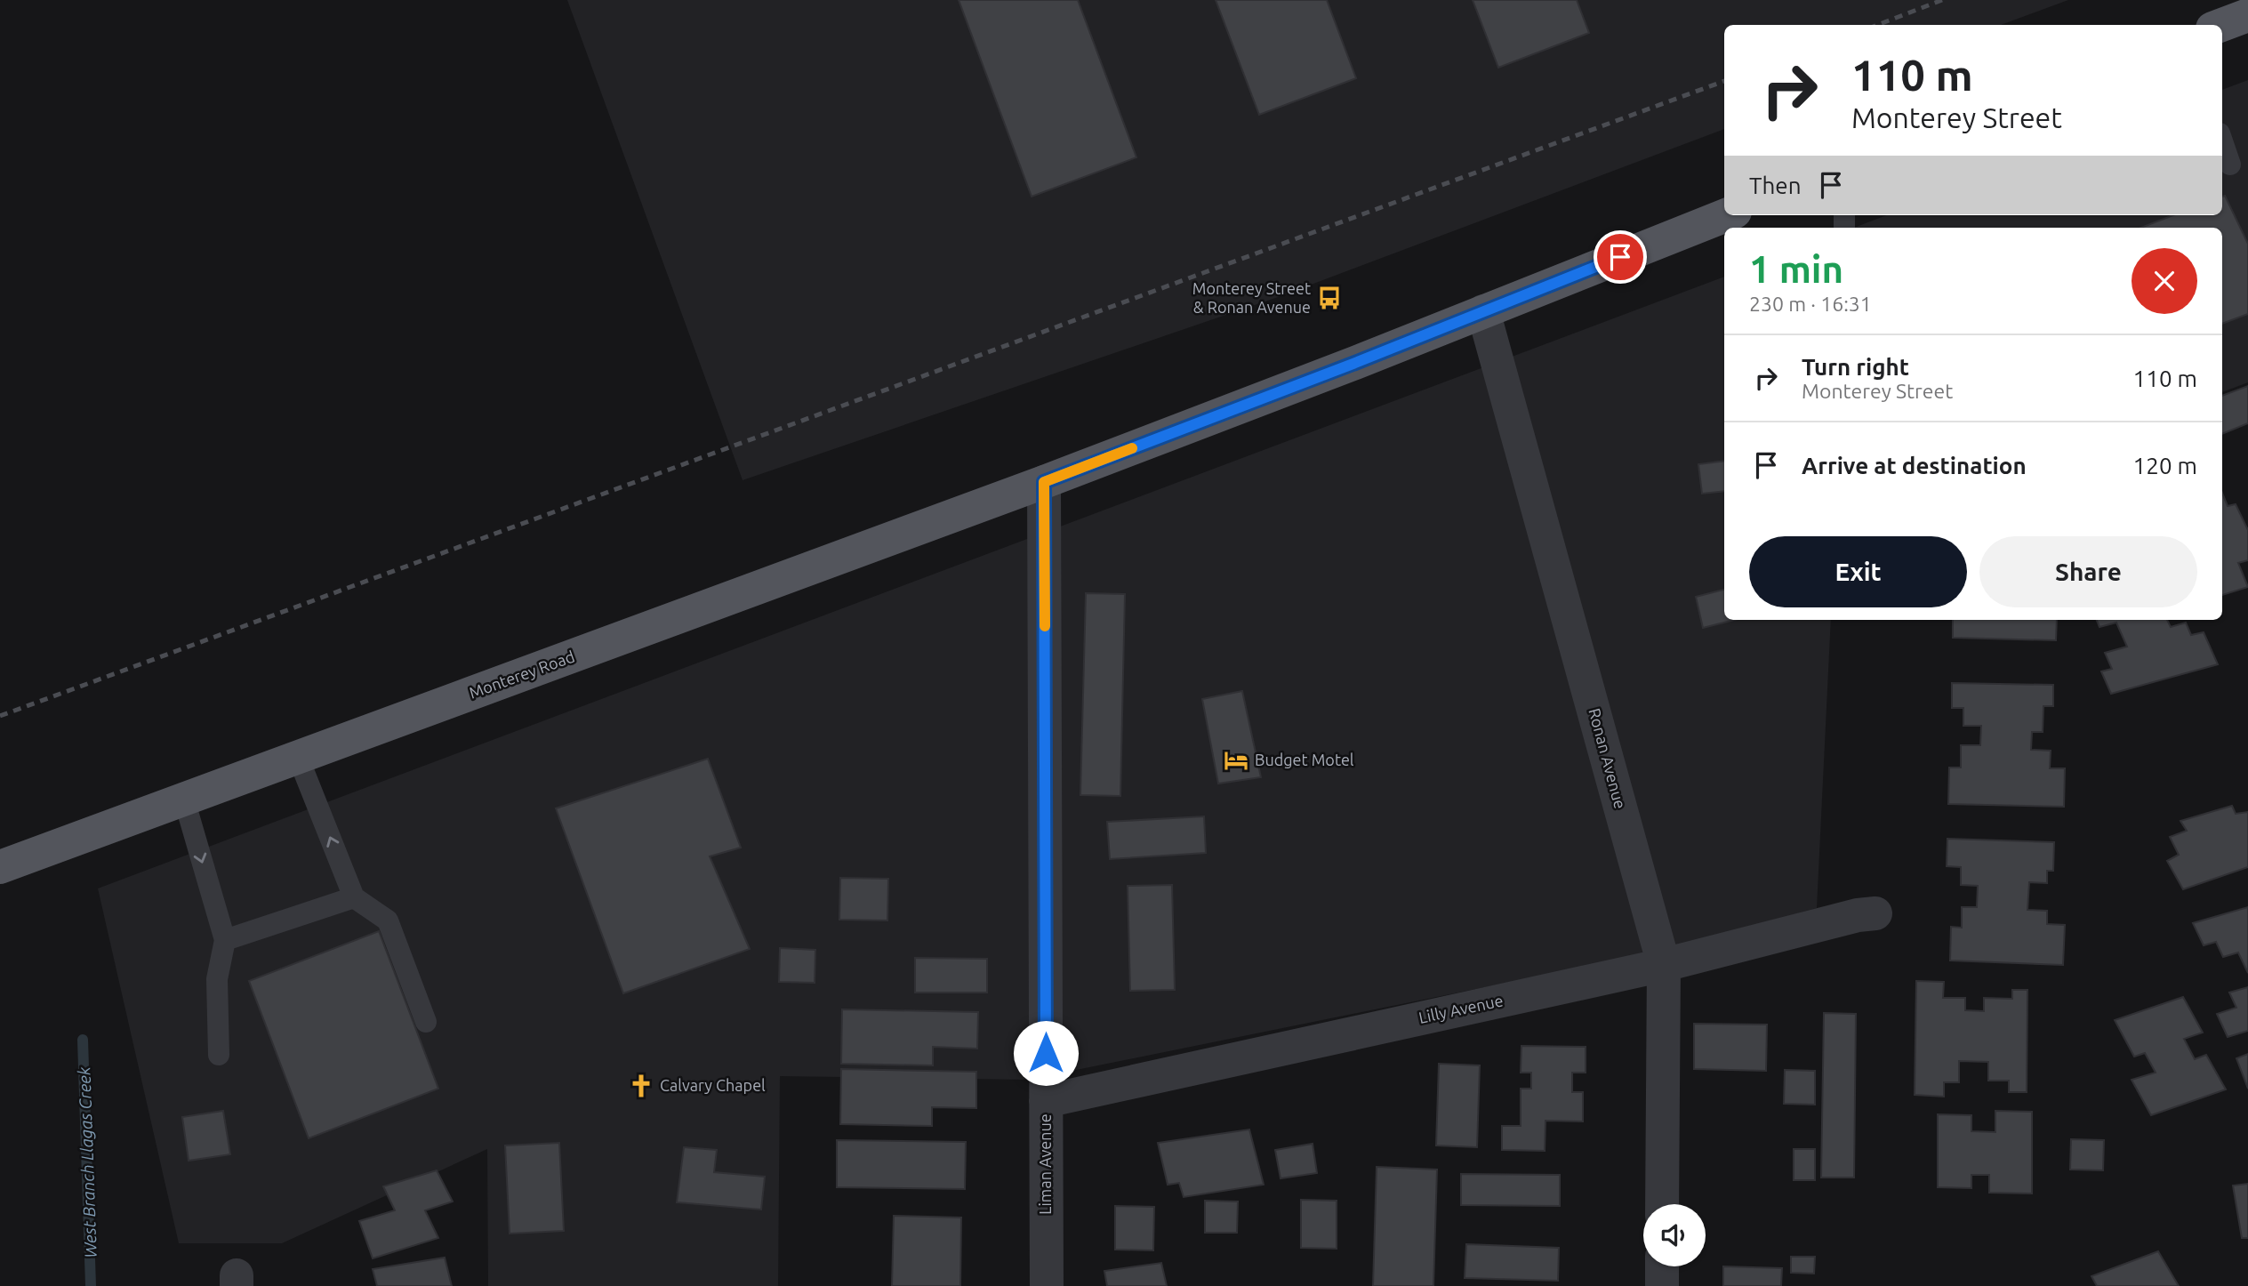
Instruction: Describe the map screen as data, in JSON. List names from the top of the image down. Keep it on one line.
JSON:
{"streets":{"main road":["Monterey Road"],"street":["Ronan Avenue","Lilly Avenue","Liman Avenue"]},"crossings":[["Monterey Road","Ronan Avenue"],["Monterey Road","Liman Avenue"],["Ronan Avenue","Lilly Avenue"],["Lilly Avenue","Liman Avenue"]],"water":["West Branch Llagas Creek"],"places":{"bus stop":["Monterey Street & Ronan Avenue"],"hotel":["Budget Motel"],"church":["Calvary Chapel"]},"page":{"turn":["110 m","Monterey Street"],"then":"Then","heading":["1 min","230 m · 16:31"],"list":[{"name":"Turn right","note":"Monterey Street","value":"110 m"},{"name":"Arrive at destination","value":"120 m"}],"buttons":["Exit","Share"]}}
